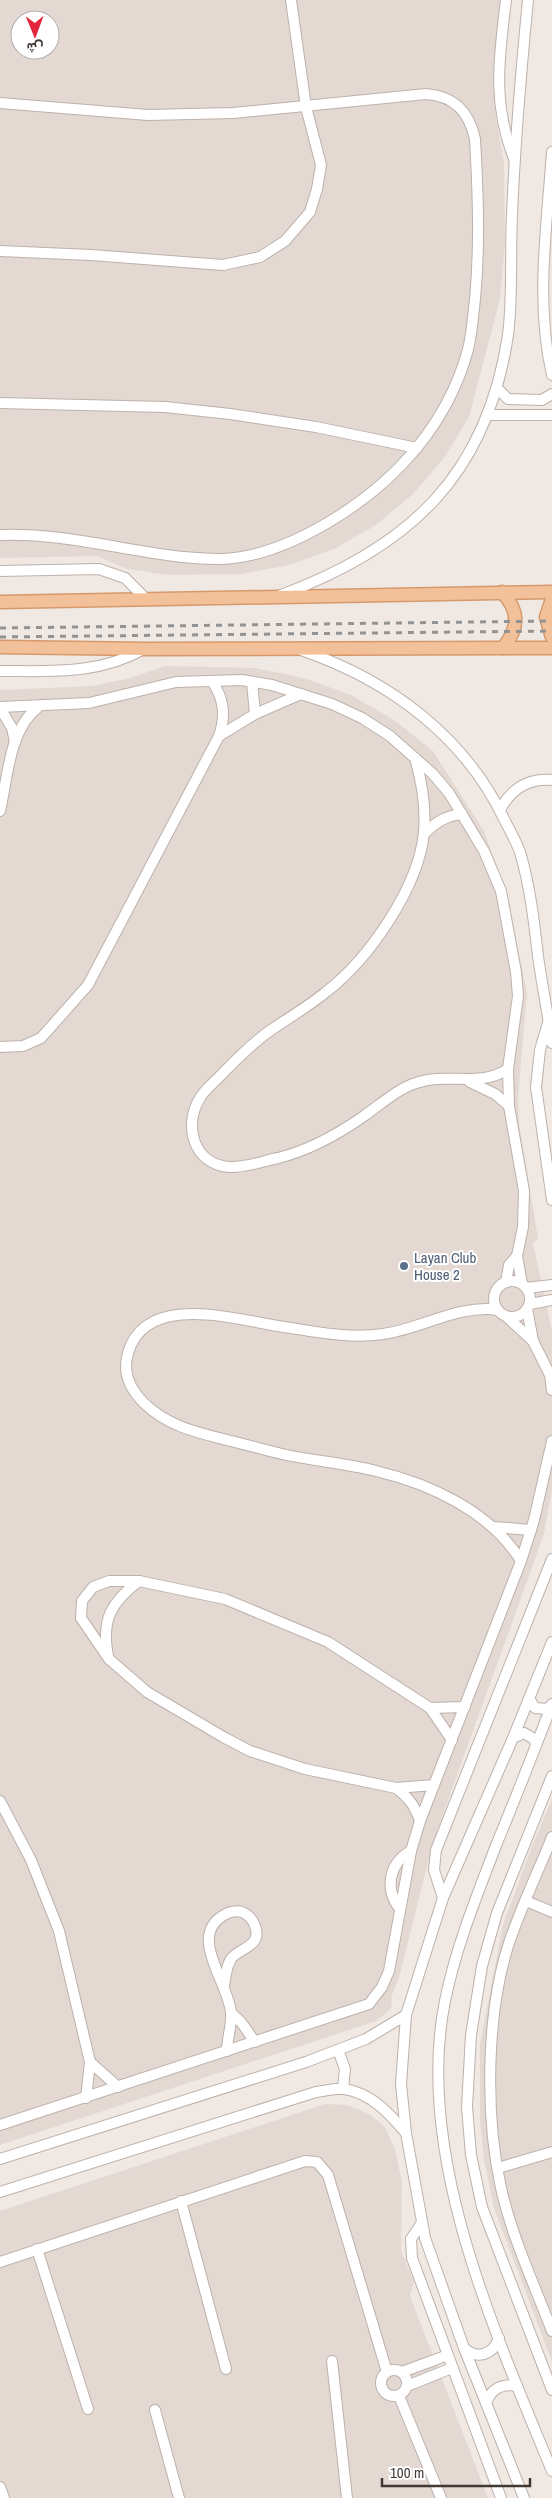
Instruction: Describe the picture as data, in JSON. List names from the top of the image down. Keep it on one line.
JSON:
{"places":["Layan Club House 2"],"scale_bar":"100 m","north":"bottom"}
